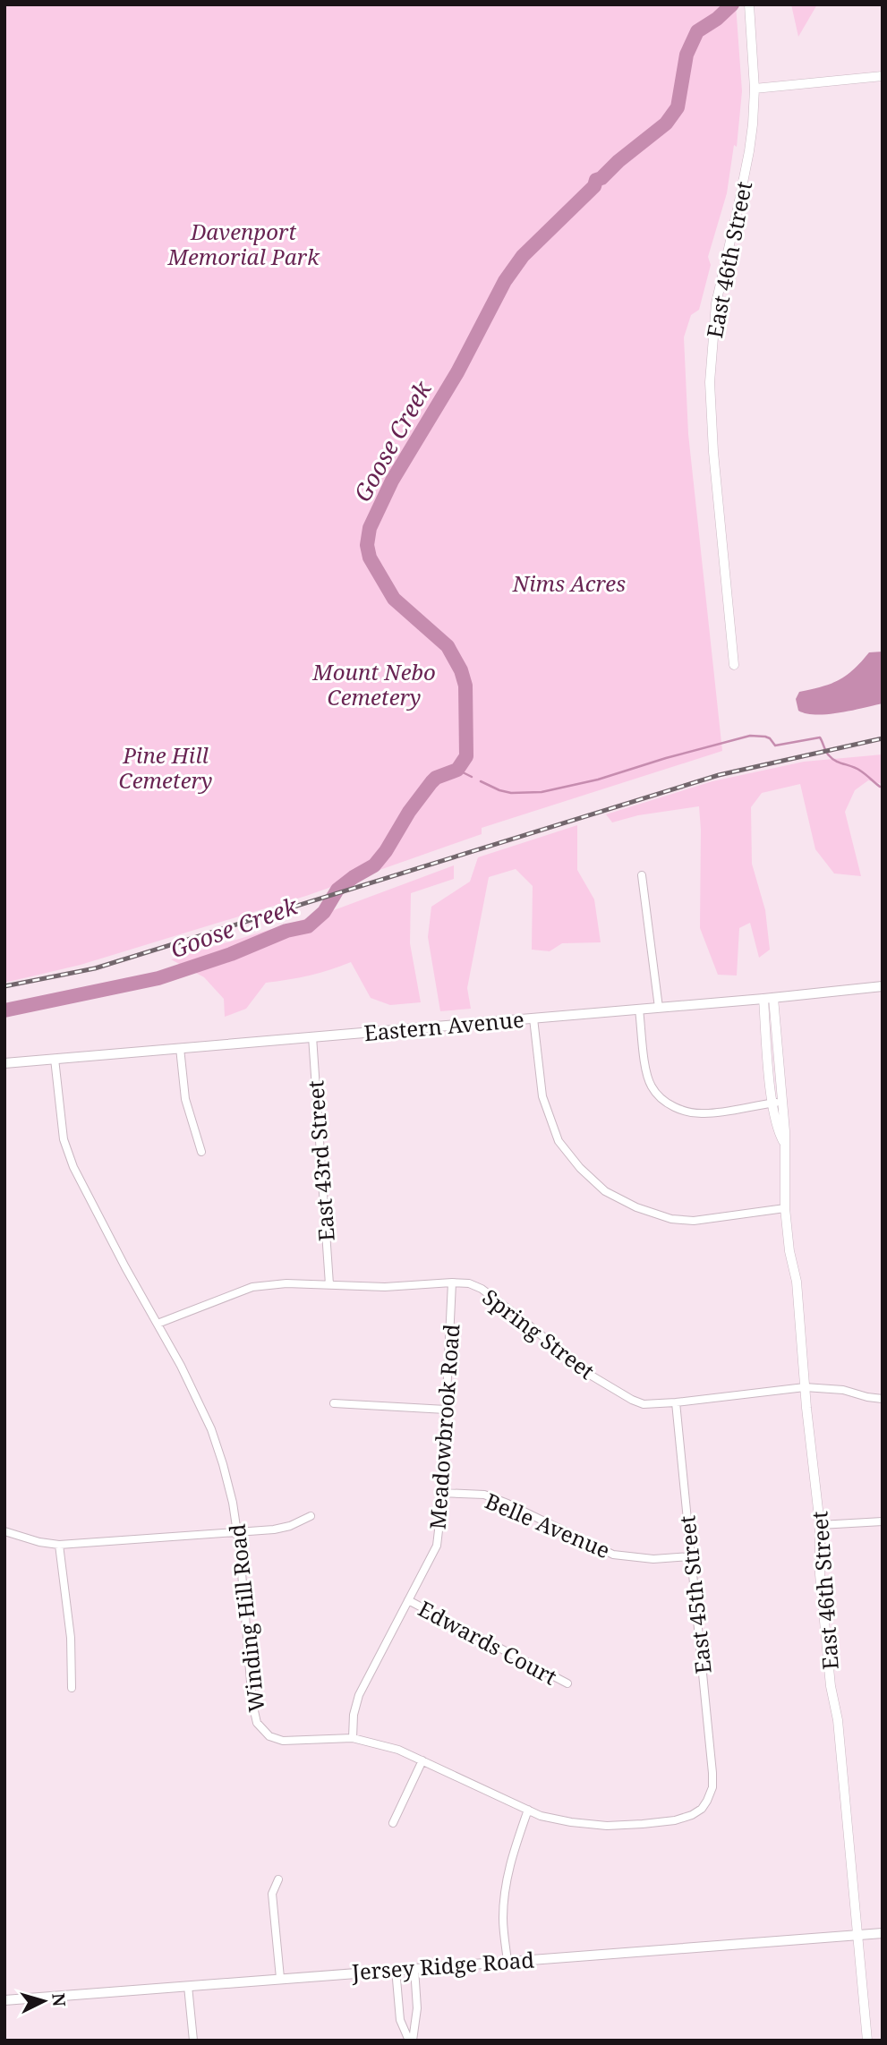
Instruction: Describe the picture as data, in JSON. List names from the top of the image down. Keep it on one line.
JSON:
{"streets":{"main road":["Eastern Avenue","Jersey Ridge Road"],"street":["East 46th Street","East 43rd Street","Spring Street","Meadowbrook Road","Belle Avenue","East 45th Street","Winding Hill Road","Edwards Court"]},"crossings":[["East 46th Street","Eastern Avenue"],["East 46th Street","Spring Street"],["East 46th Street","Jersey Ridge Road"],["Eastern Avenue","East 43rd Street"],["Eastern Avenue","Winding Hill Road"],["East 43rd Street","Spring Street"],["Spring Street","Meadowbrook Road"],["Spring Street","East 45th Street"],["Spring Street","Winding Hill Road"],["Meadowbrook Road","Belle Avenue"],["Meadowbrook Road","Winding Hill Road"],["Meadowbrook Road","Edwards Court"],["Belle Avenue","East 45th Street"],["East 45th Street","Winding Hill Road"]],"water":["Goose Creek"],"parks":["Davenport Memorial Park","Nims Acres","Mount Nebo Cemetery","Pine Hill Cemetery"],"north":"right"}
